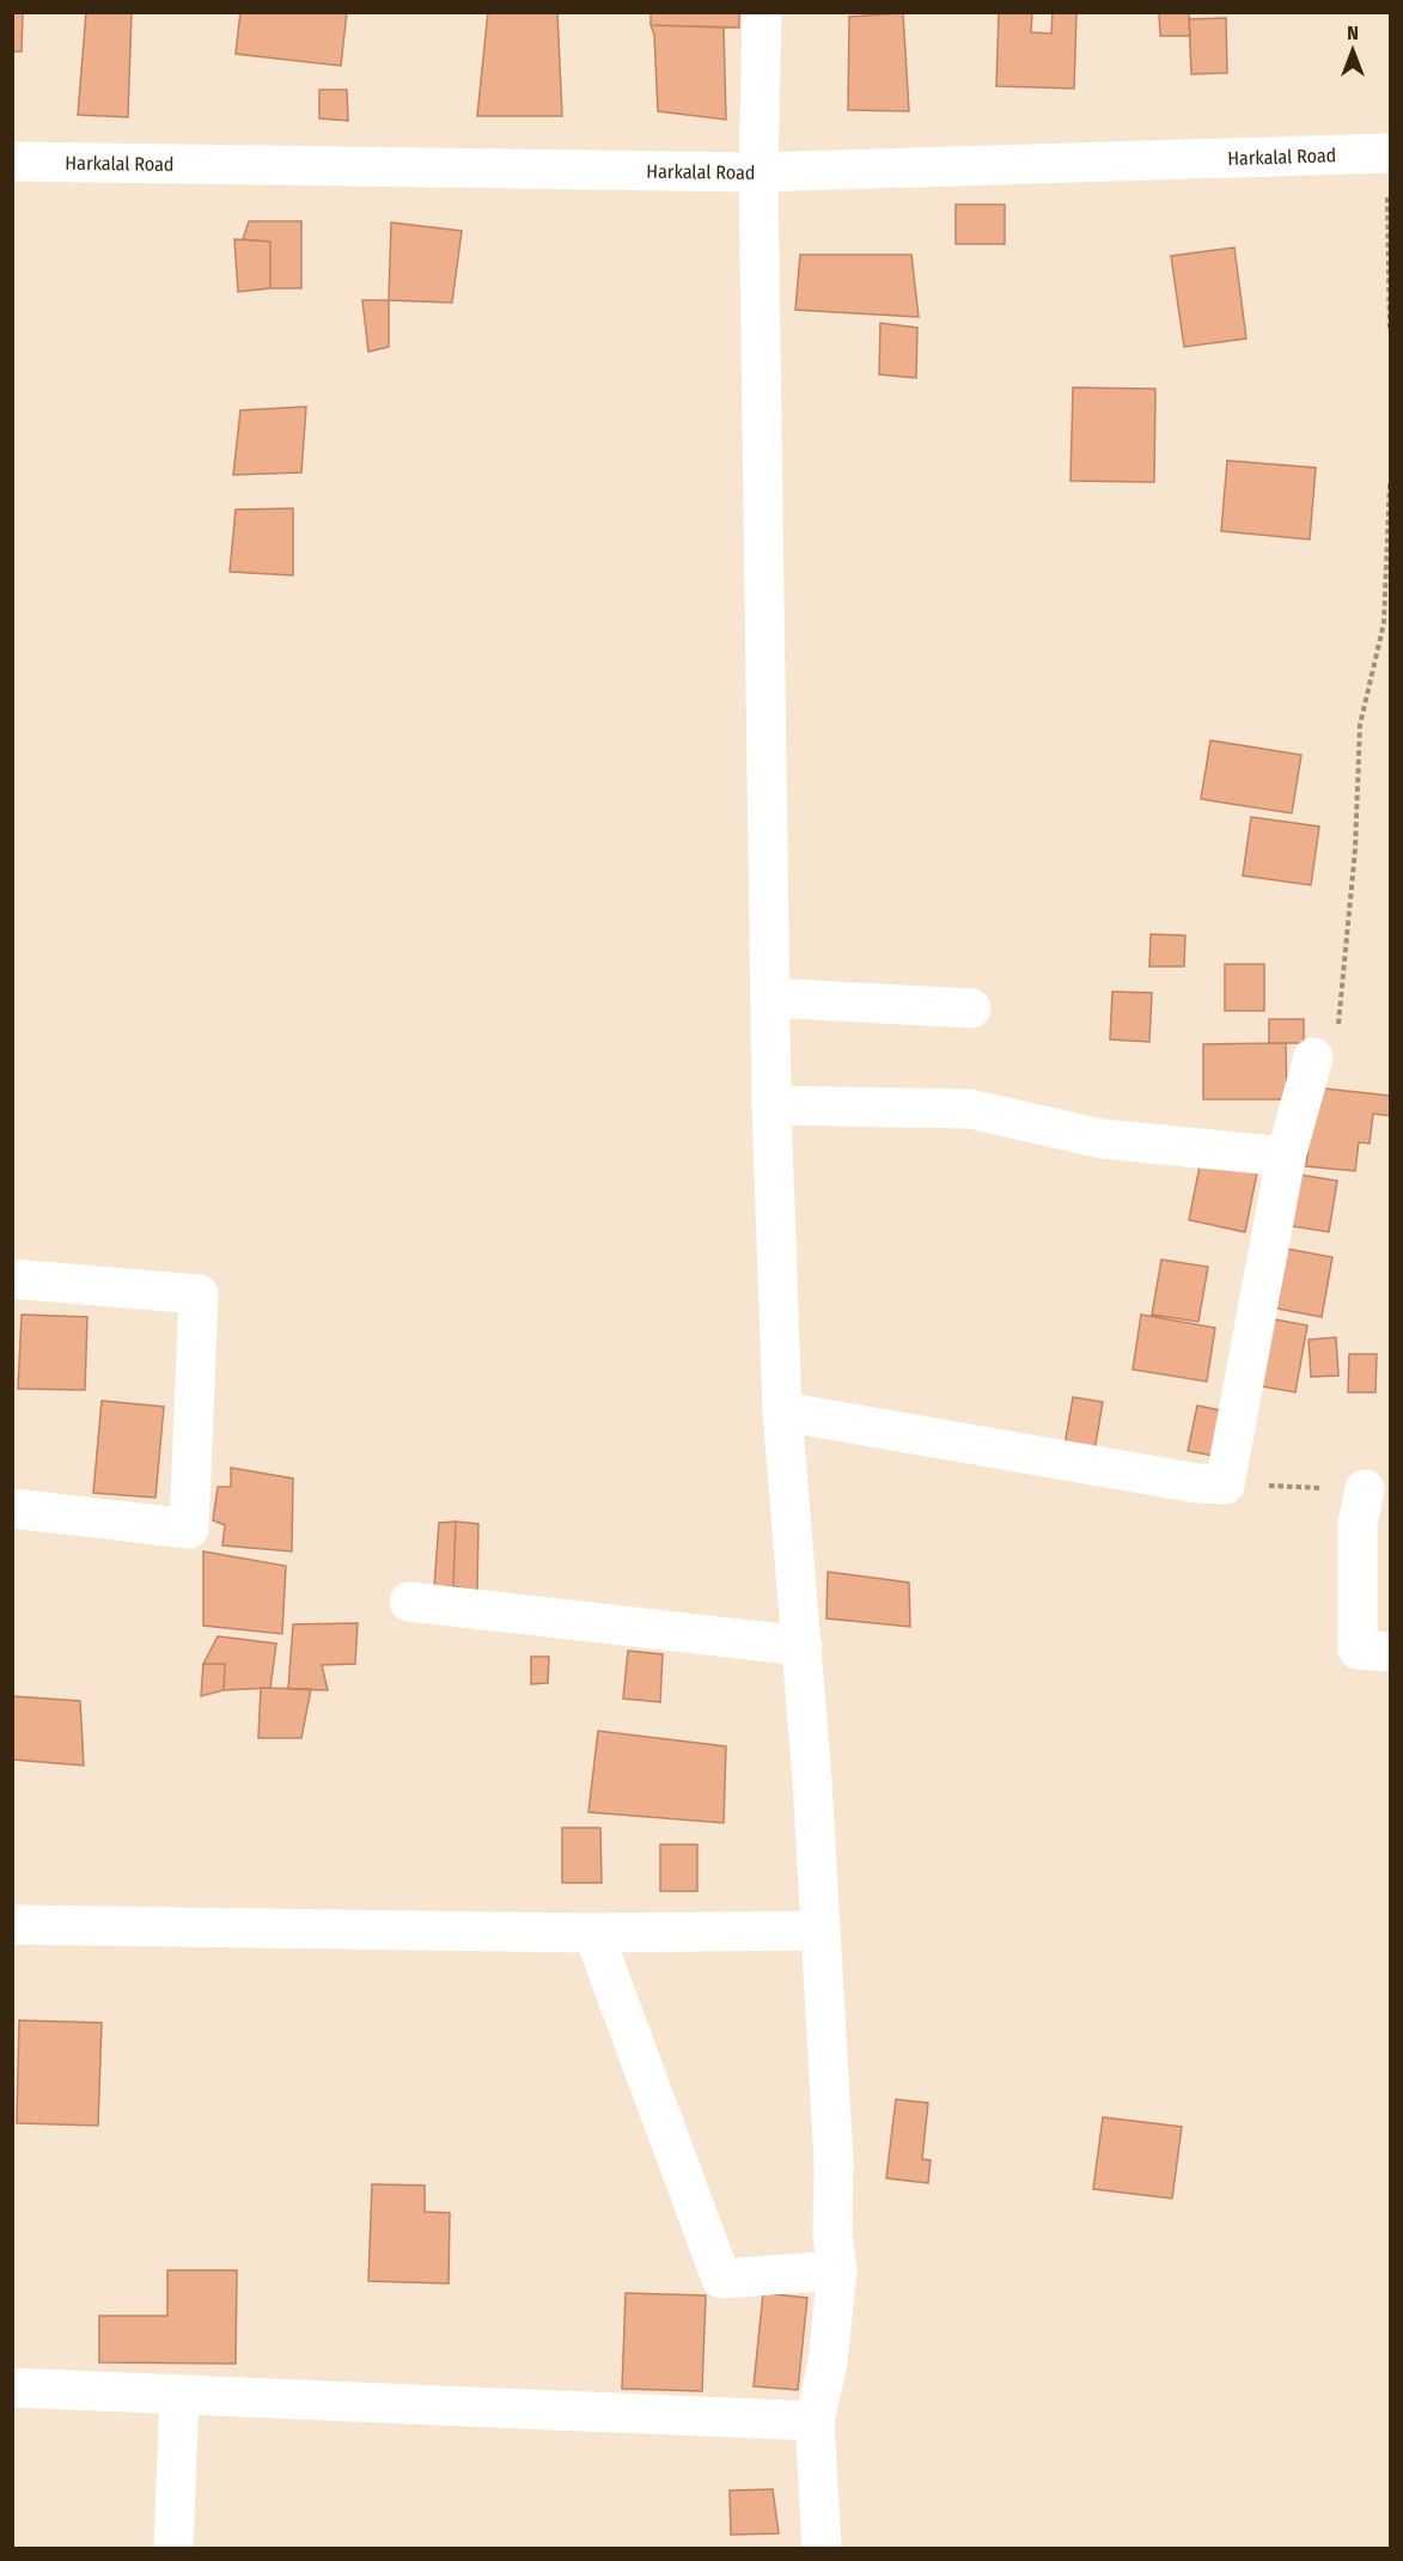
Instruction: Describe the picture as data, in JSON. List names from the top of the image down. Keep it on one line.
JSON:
{"streets":{"street":["Harkalal Road"]},"north":"top"}
